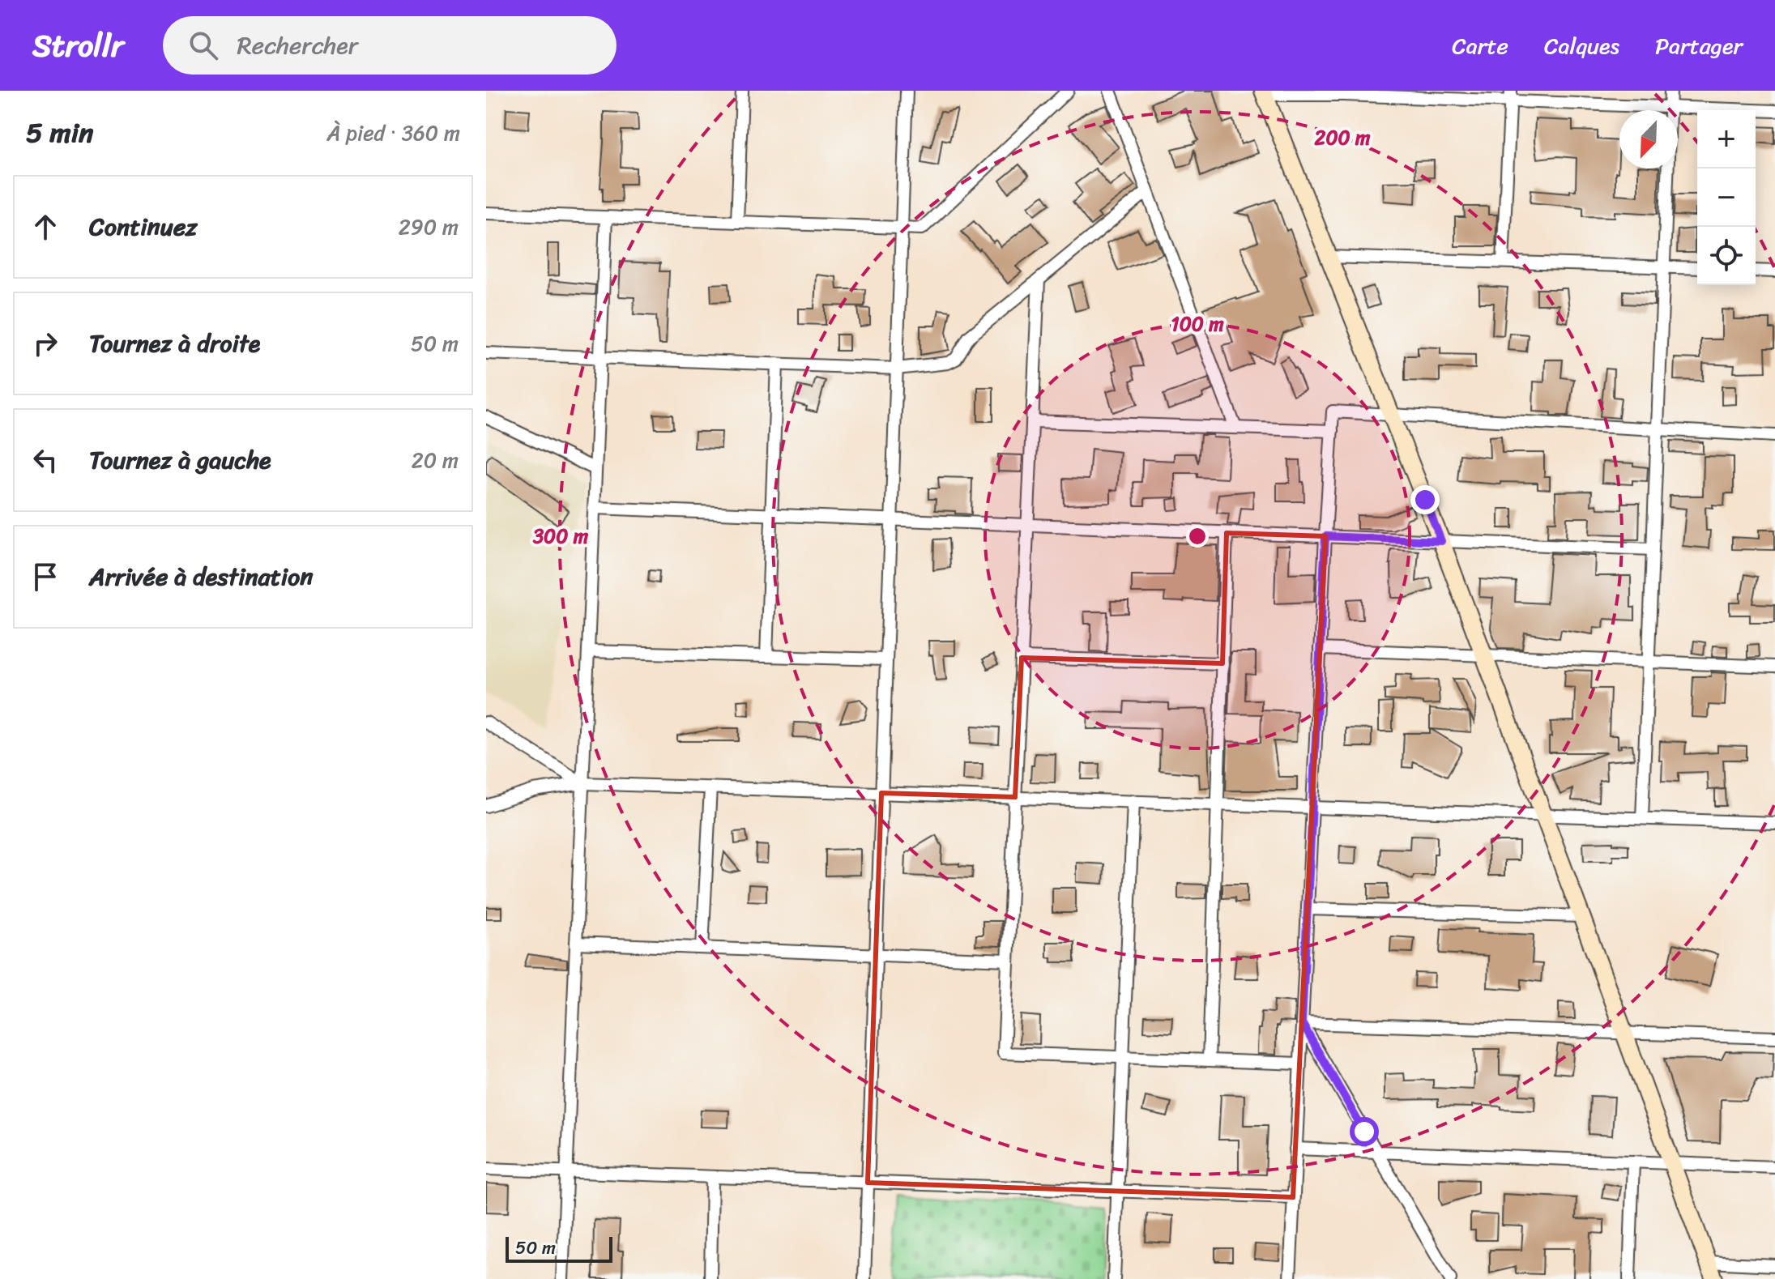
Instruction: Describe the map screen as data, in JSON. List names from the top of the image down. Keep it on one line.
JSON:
{"scale_bar":"50 m","north":"bottom left","page":{"header":"Strollr","search":"Rechercher","nav":["Carte","Calques","Partager"],"heading":["5 min","À pied · 360 m"],"map_buttons":["+","−"],"list":[["Continuez","290 m"],["Tournez à droite","50 m"],["Tournez à gauche","20 m"],"Arrivée à destination"],"scale":"50 m"},"rings":["200 m","100 m","300 m"]}
